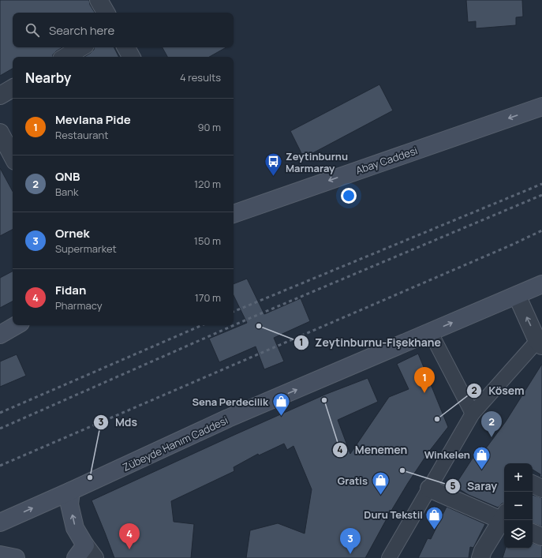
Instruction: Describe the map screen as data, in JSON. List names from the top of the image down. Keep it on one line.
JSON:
{"streets":{"main road":["Abay Caddesi","Zübeyde Hanım Caddesi"]},"one_way":["Abay Caddesi","Zübeyde Hanım Caddesi"],"places":{"bus stop":["Zeytinburnu Marmaray"],"other":["Zeytinburnu-Fişekhane","Menemen","Kösem","Saray","Mds"],"shop":["Sena Perdecilik","Winkelen","Gratis","Duru Tekstil"]},"page":{"search":"Search here","heading":["Nearby","4 results"],"list":[{"mark":"1","name":"Mevlana Pide","note":"Restaurant","value":"90 m"},{"mark":"2","name":"QNB","note":"Bank","value":"120 m"},{"mark":"3","name":"Ornek","note":"Supermarket","value":"150 m"},{"mark":"4","name":"Fidan","note":"Pharmacy","value":"170 m"}],"pins":["1","2","4","3"],"map_buttons":["+","−"]}}
